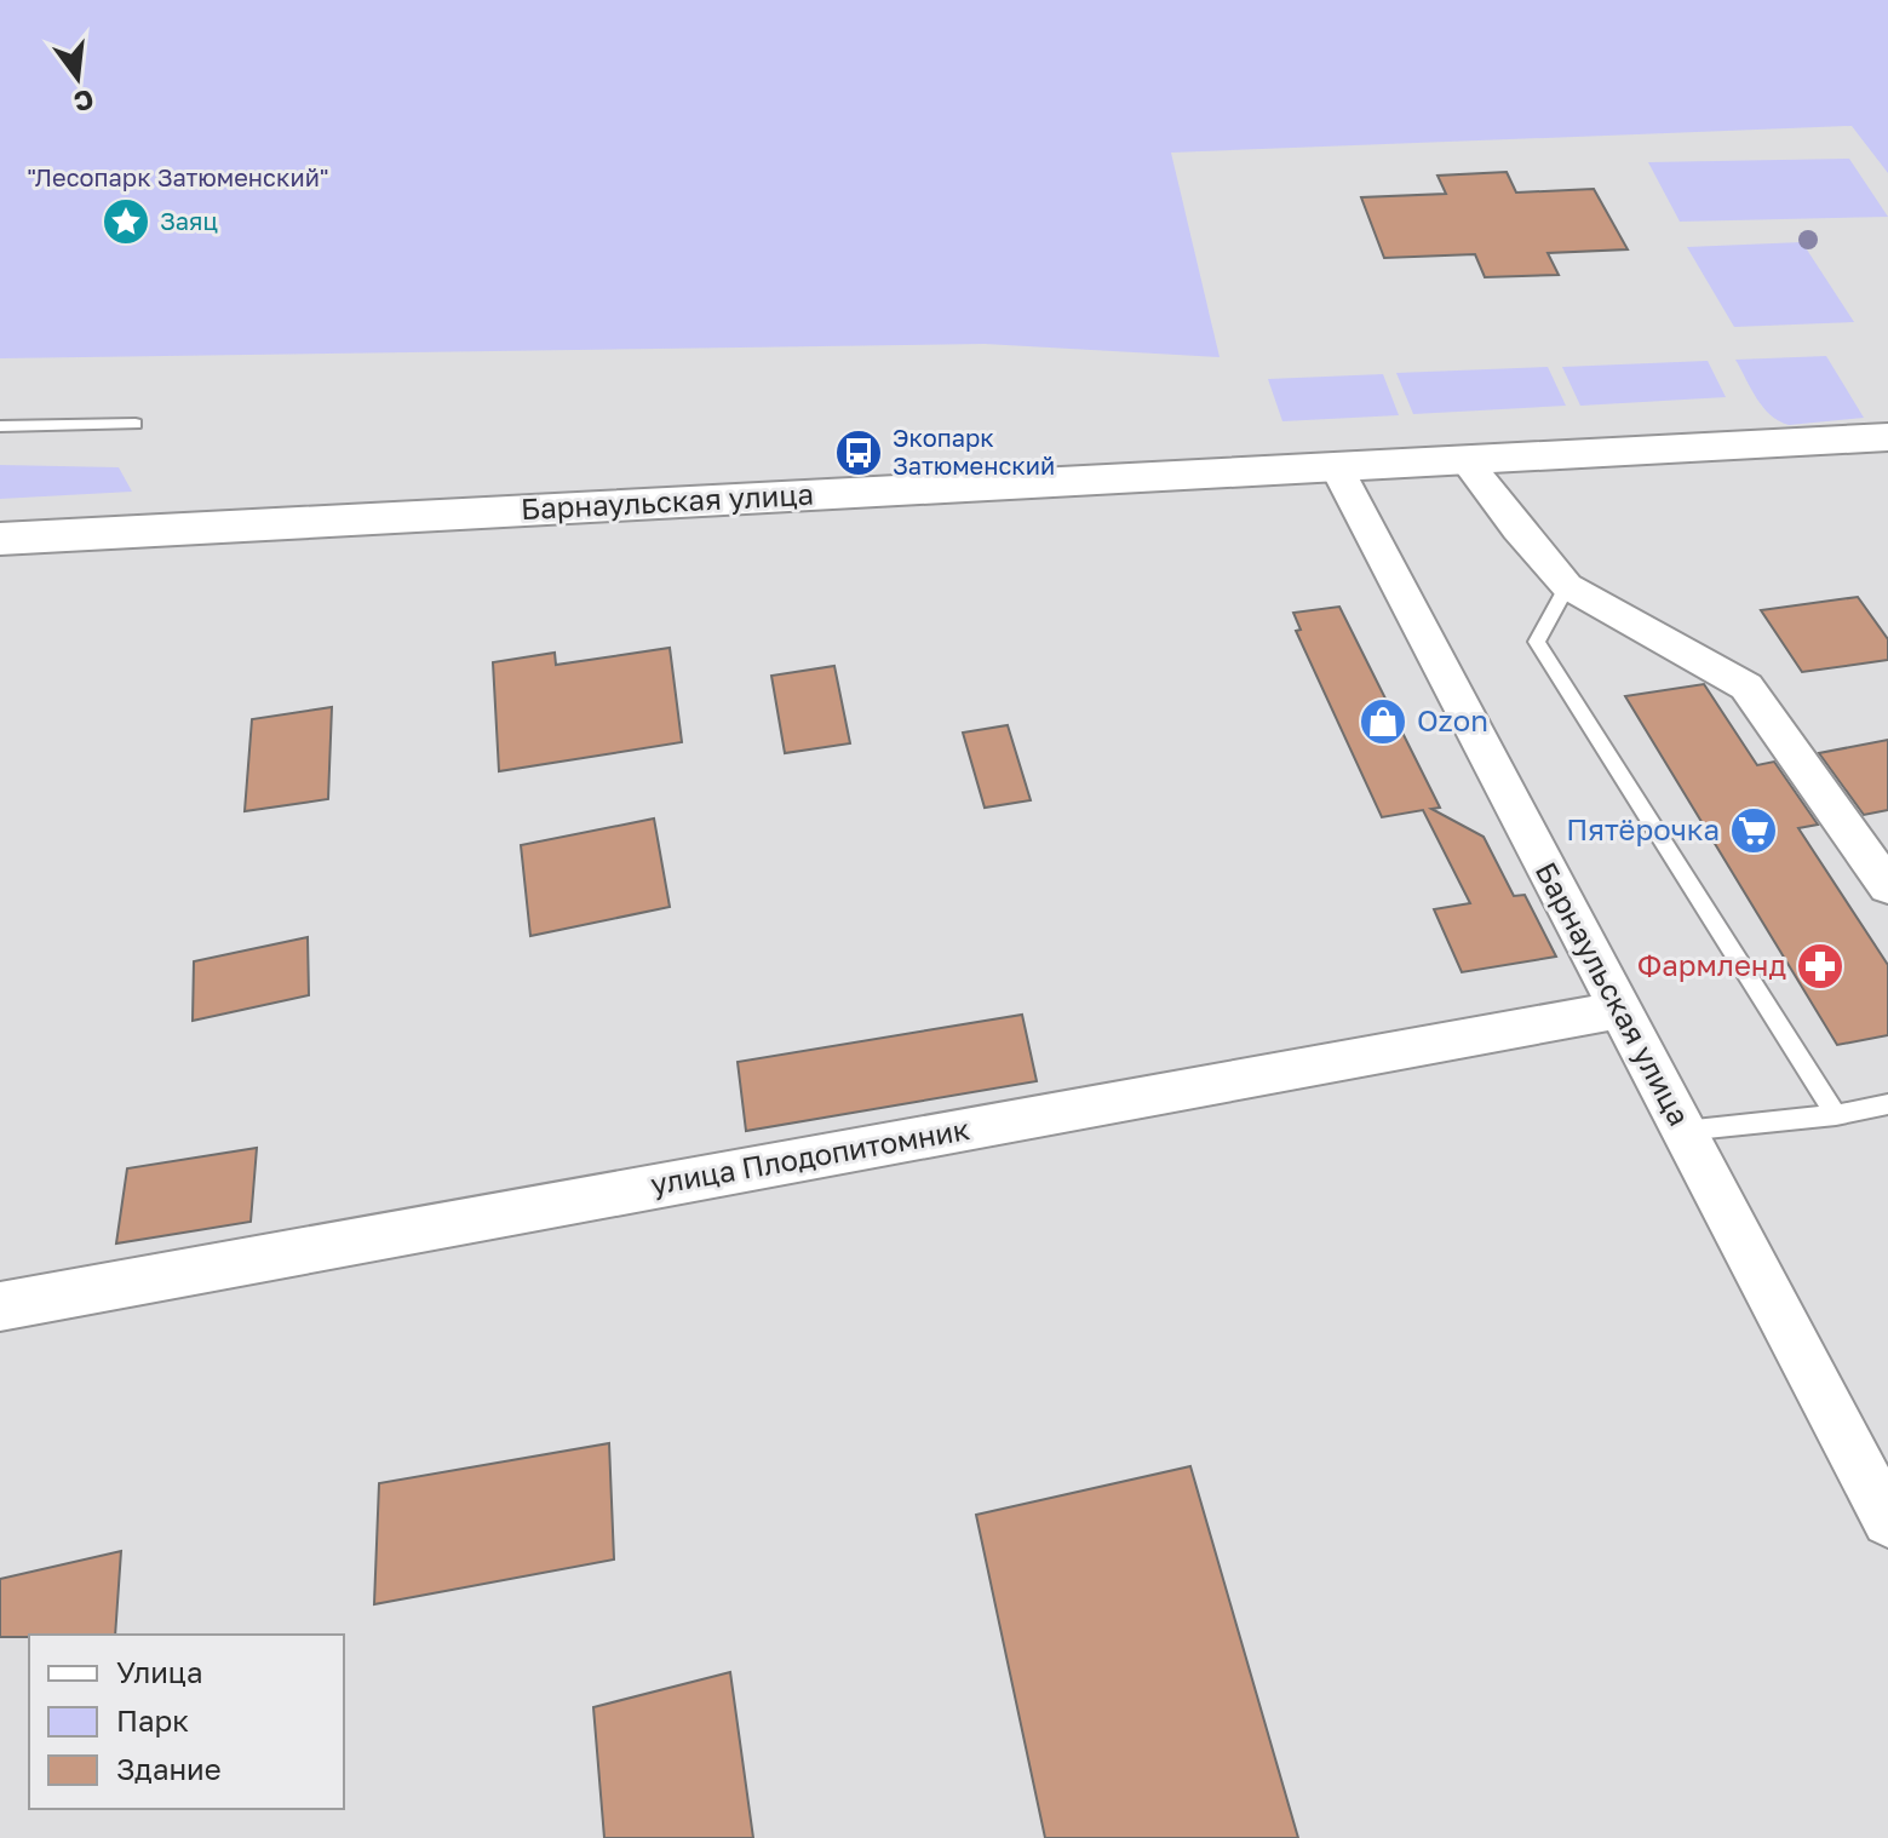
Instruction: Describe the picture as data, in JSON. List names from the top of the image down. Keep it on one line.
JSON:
{"streets":{"street":["Барнаульская улица","улица Плодопитомник"]},"crossings":[["Барнаульская улица","улица Плодопитомник"]],"parks":["\"Лесопарк Затюменский\""],"places":{"place":["Заяц"],"bus stop":["Экопарк Затюменский"],"shop":["Ozon"],"supermarket":["Пятёрочка"],"pharmacy":["Фармленд"]},"legend":["Улица","Парк","Здание"],"north":"bottom"}
